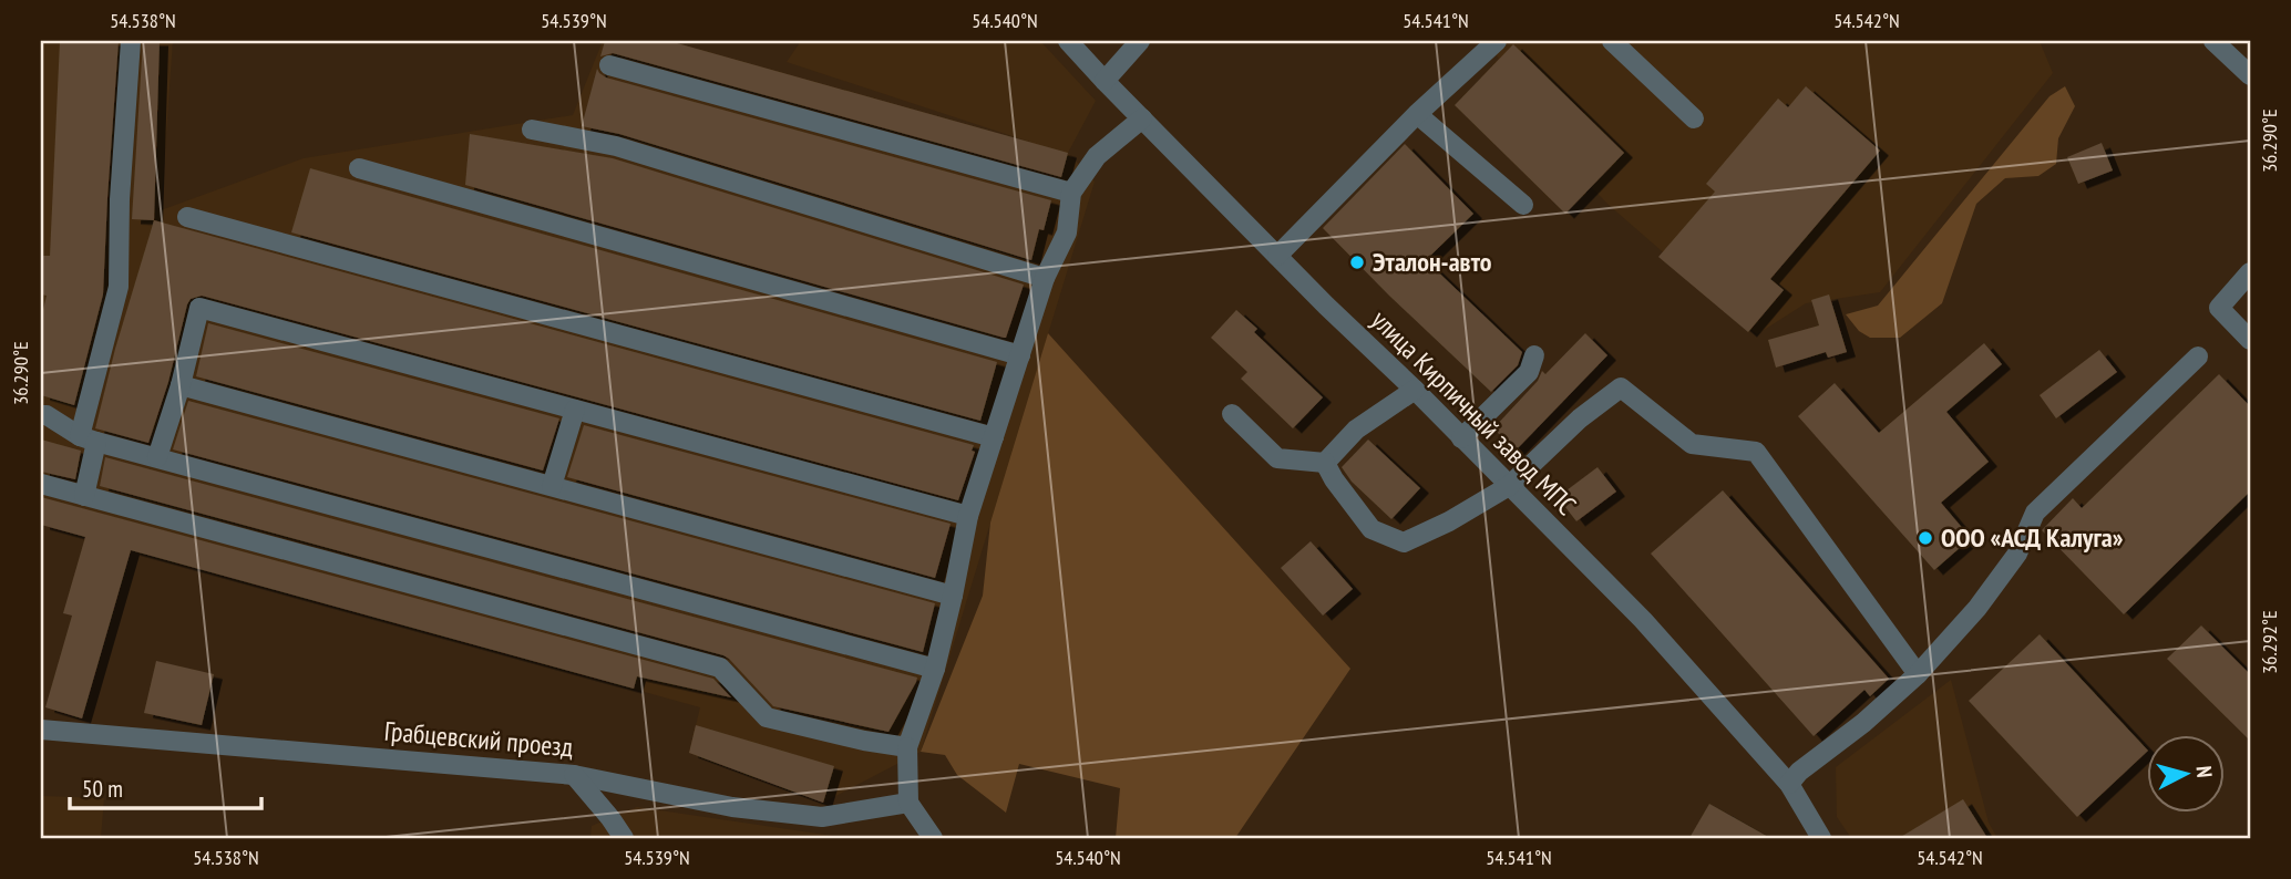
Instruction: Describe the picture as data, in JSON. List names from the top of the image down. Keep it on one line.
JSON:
{"streets":{"street":["улица Кирпичный завод МПС","Грабцевский проезд"]},"places":["Эталон-авто","ООО «АСД Калуга»"],"scale_bar":"50 m","north":"right","coordinates":["54.538°N","54.539°N","54.540°N","54.541°N","54.542°N","36.290°E","36.292°E"]}
